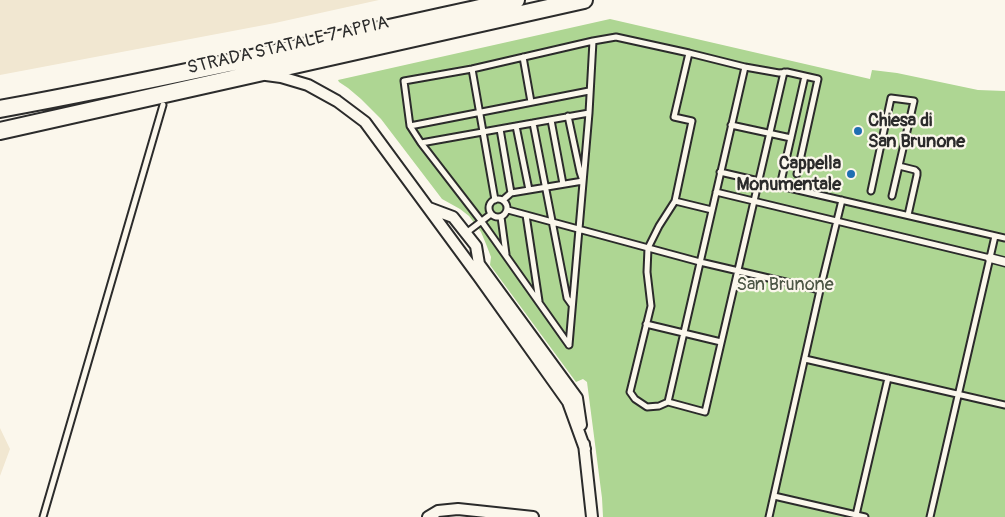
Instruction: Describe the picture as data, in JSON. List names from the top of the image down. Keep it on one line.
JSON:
{"streets":{"highway":["STRADA STATALE 7 APPIA"]},"parks":["San Brunone"],"places":["Chiesa di San Brunone","Cappella Monumentale"]}
